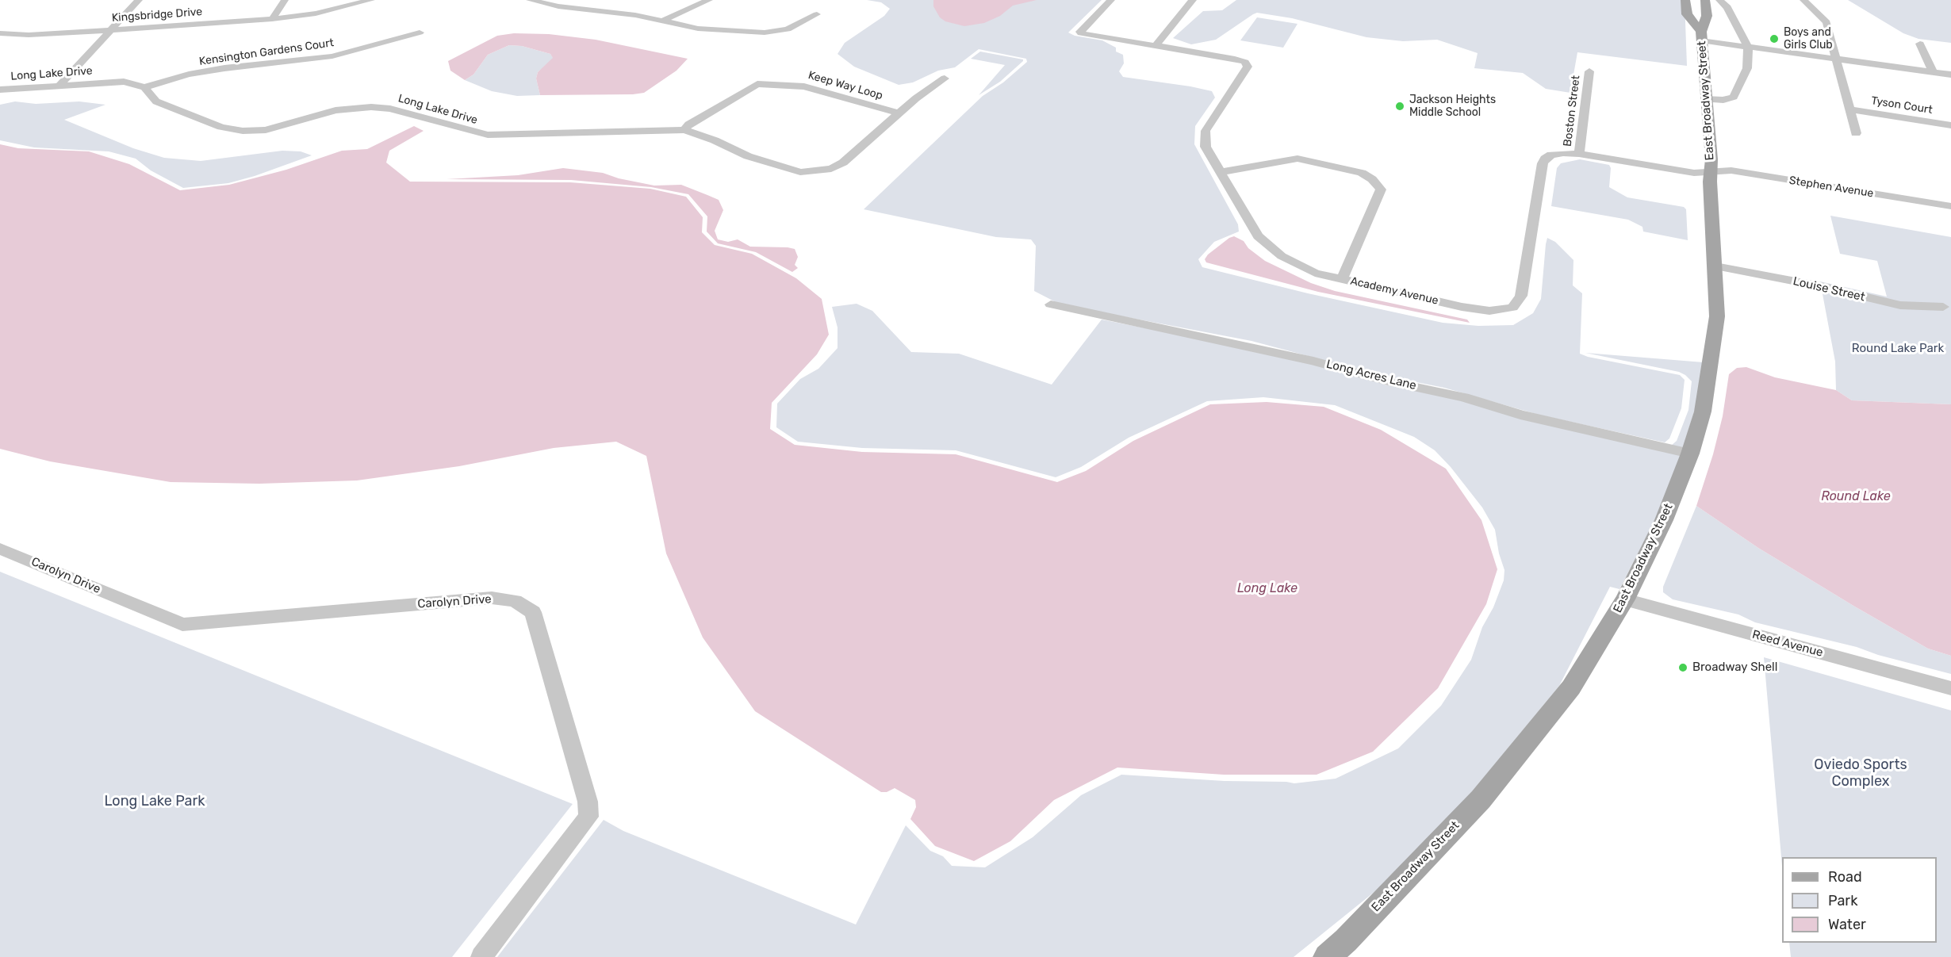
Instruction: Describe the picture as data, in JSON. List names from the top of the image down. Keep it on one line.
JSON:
{"streets":{"main road":["East Broadway Street"],"street":["Kingsbridge Drive","Kensington Gardens Court","Long Lake Drive","Keep Way Loop","Tyson Court","Boston Street","Stephen Avenue","Louise Street","Academy Avenue","Long Acres Lane","Carolyn Drive","Reed Avenue"]},"crossings":[["Kensington Gardens Court","Long Lake Drive"],["Long Lake Drive","Keep Way Loop"],["East Broadway Street","Stephen Avenue"],["East Broadway Street","Louise Street"],["East Broadway Street","Academy Avenue"],["East Broadway Street","Long Acres Lane"],["East Broadway Street","Reed Avenue"],["Boston Street","Academy Avenue"],["Stephen Avenue","Academy Avenue"]],"water":["Round Lake","Long Lake"],"parks":["Round Lake Park","Oviedo Sports Complex","Long Lake Park"],"places":["Boys and Girls Club","Jackson Heights Middle School","Broadway Shell"],"legend":["Road","Park","Water"]}
